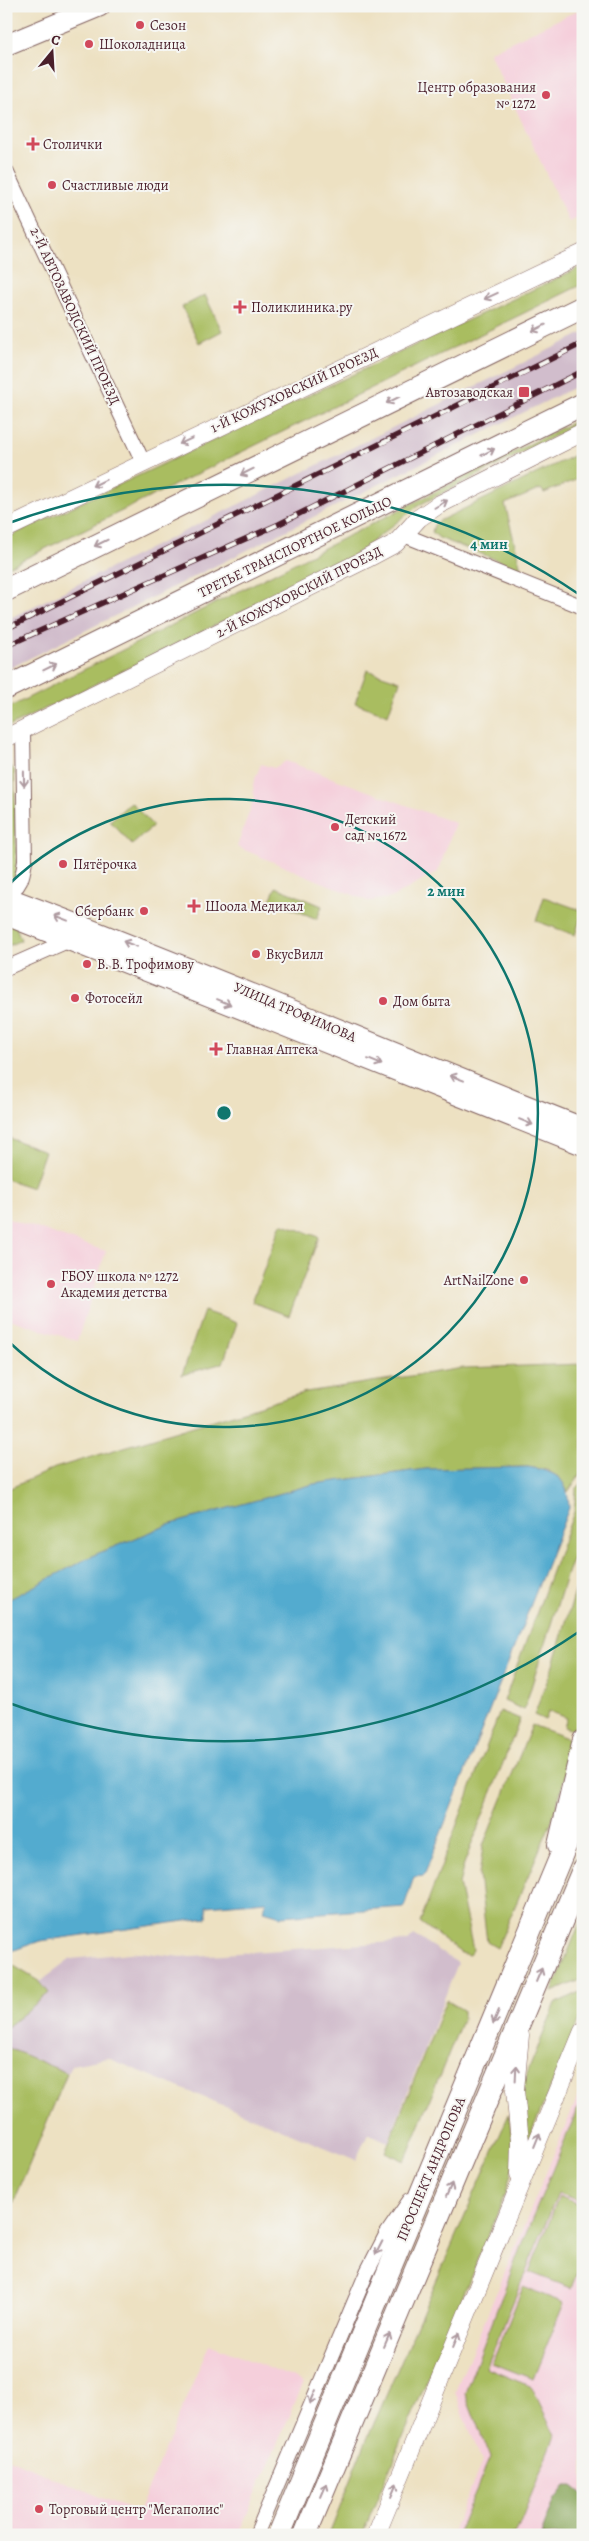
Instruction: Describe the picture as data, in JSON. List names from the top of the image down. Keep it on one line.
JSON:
{"streets":{"main road":["ТРЕТЬЕ ТРАНСПОРТНОЕ КОЛЬЦО","УЛИЦА ТРОФИМОВА","ПРОСПЕКТ АНДРОПОВА"],"street":["2-Й АВТОЗАВОДСКИЙ ПРОЕЗД","1-Й КОЖУХОВСКИЙ ПРОЕЗД","2-Й КОЖУХОВСКИЙ ПРОЕЗД"]},"crossings":[["2-Й АВТОЗАВОДСКИЙ ПРОЕЗД","1-Й КОЖУХОВСКИЙ ПРОЕЗД"]],"one_way":["1-Й КОЖУХОВСКИЙ ПРОЕЗД"],"places":{"other":["Сезон","Шоколадница","Центр образования № 1272","Счастливые люди","Детский сад № 1672","Пятёрочка","Сбербанк","ВкусВилл","В. В. Трофимову","Фотосейл","Дом быта","ArtNailZone","ГБОУ школа № 1272 Академия детства","Торговый центр \"Мегаполис\""],"health":["Столички","Поликлиника.ру","Шоола Медикал","Главная Аптека"],"transit":["Автозаводская"]},"north":"top","rings":["4 мин","2 мин"]}
